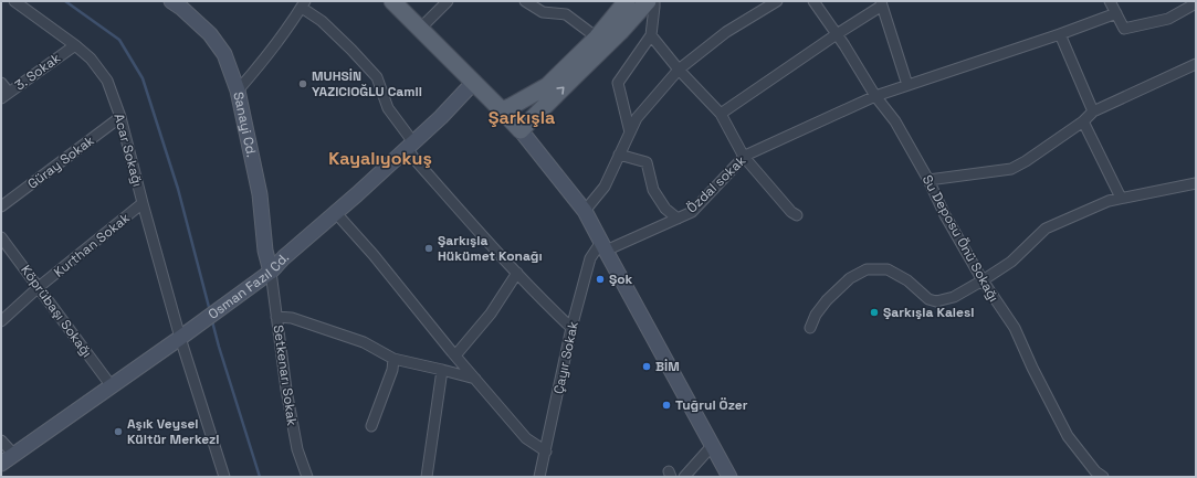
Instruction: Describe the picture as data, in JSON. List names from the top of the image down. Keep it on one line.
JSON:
{"streets":{"street":["3. Sokak","Sanayi Cd.","Acar Sokağı","Güray Sokak","Özdal sokak","Su Deposu Önü Sokağı","Kurthan Sokak","Osman Fazıl Cd.","Köprübaşı Sokağı","Çayır Sokak","Setkenarı Sokak"]},"crossings":[["3. Sokak","Acar Sokağı"],["Sanayi Cd.","Osman Fazıl Cd."],["Sanayi Cd.","Setkenarı Sokak"],["Acar Sokağı","Güray Sokak"],["Acar Sokağı","Kurthan Sokak"],["Acar Sokağı","Osman Fazıl Cd."],["Özdal sokak","Su Deposu Önü Sokağı"],["Özdal sokak","Çayır Sokak"],["Kurthan Sokak","Köprübaşı Sokağı"],["Osman Fazıl Cd.","Köprübaşı Sokağı"],["Osman Fazıl Cd.","Setkenarı Sokak"]],"districts":["Şarkışla","Kayalıyokuş"],"places":["MUHSİN YAZICIOĞLU Camii","Şarkışla Hükümet Konağı","Şok","Şarkışla Kalesi","BİM","Tuğrul Özer","Aşık Veysel Kültür Merkezi"]}
